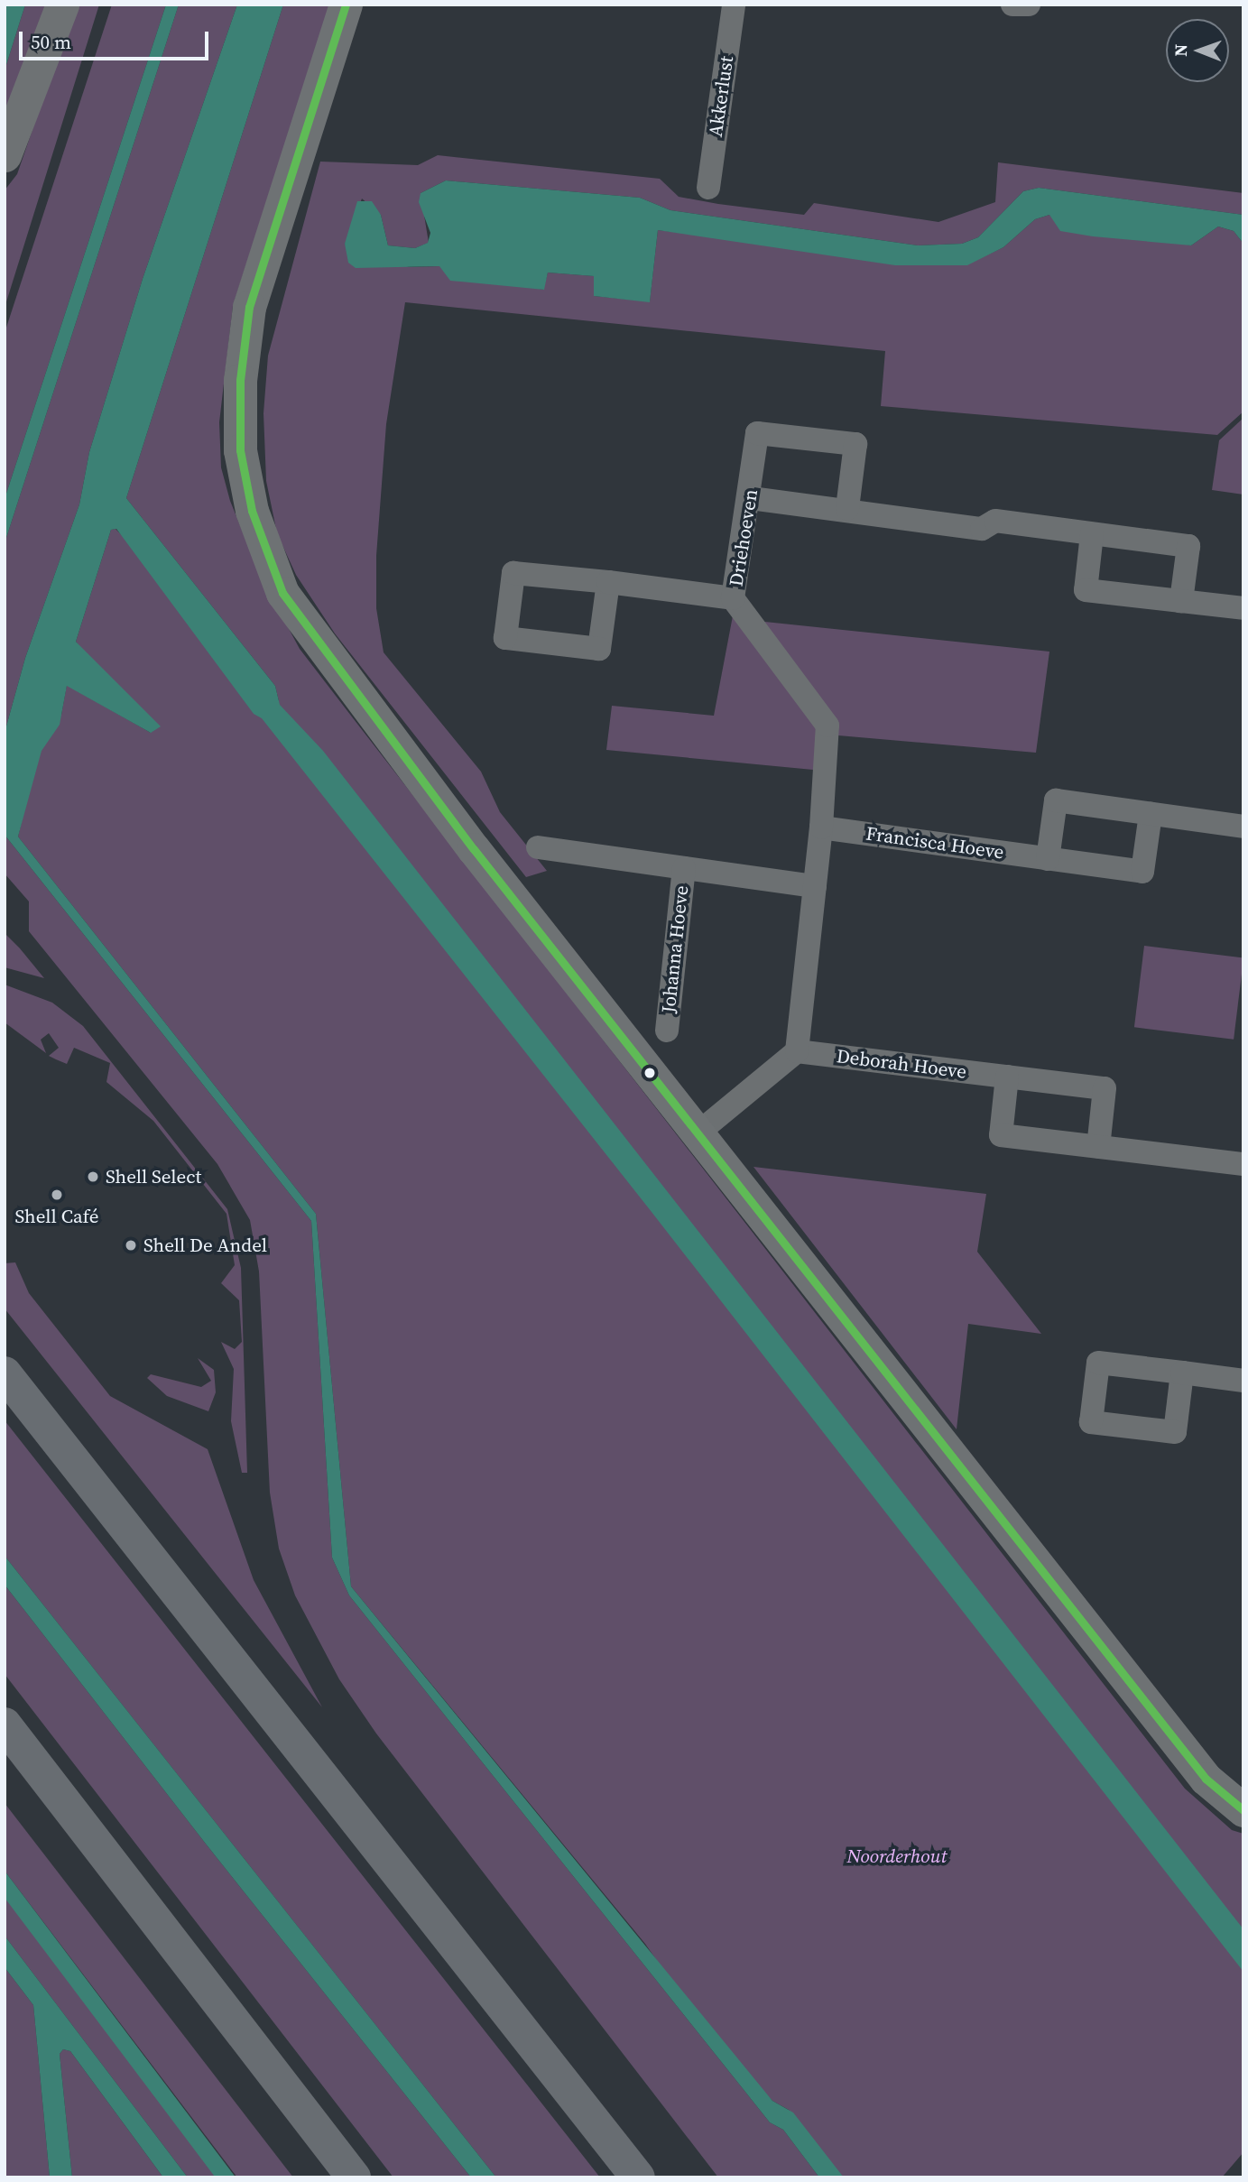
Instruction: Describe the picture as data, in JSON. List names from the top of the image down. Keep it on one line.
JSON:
{"streets":{"street":["Akkerlust","Driehoeven","Francisca Hoeve","Johanna Hoeve","Deborah Hoeve"]},"crossings":[["Driehoeven","Francisca Hoeve"],["Driehoeven","Johanna Hoeve"],["Driehoeven","Deborah Hoeve"]],"parks":["Noorderhout"],"places":["Shell Select","Shell Café","Shell De Andel"],"scale_bar":"50 m","north":"left"}
